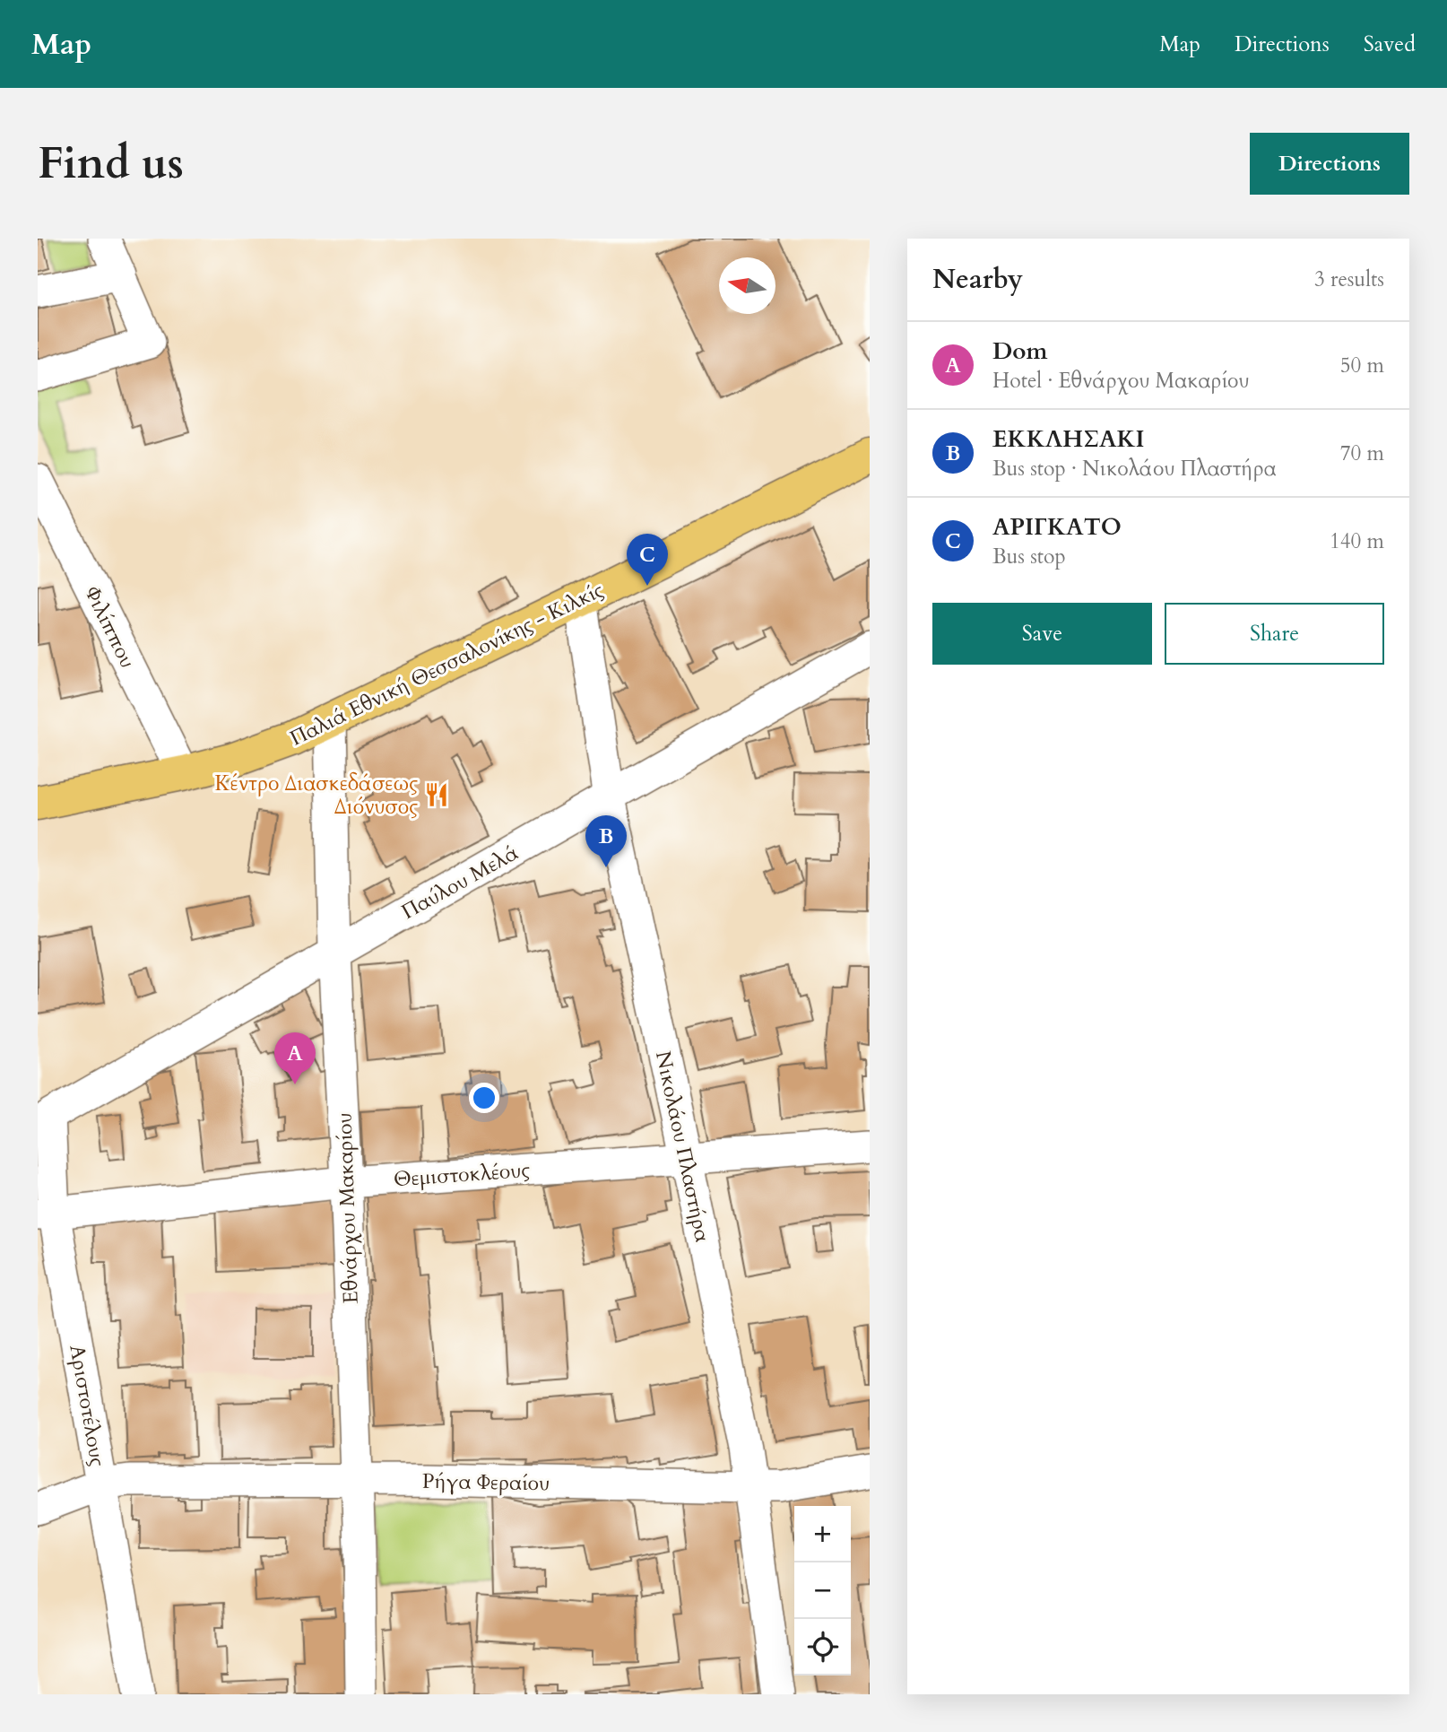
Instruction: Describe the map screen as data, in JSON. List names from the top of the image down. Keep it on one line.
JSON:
{"streets":{"main road":["Παλιά Εθνική Θεσσαλονίκης - Κιλκίς"],"street":["Φιλίππου","Παύλου Μελά","Νικολάου Πλαστήρα","Θεμιστοκλέους","Εθνάρχου Μακαρίου","Αριστοτέλους","Ρήγα Φεραίου"]},"crossings":[["Φιλίππου","Παλιά Εθνική Θεσσαλονίκης - Κιλκίς"],["Παλιά Εθνική Θεσσαλονίκης - Κιλκίς","Νικολάου Πλαστήρα"],["Παλιά Εθνική Θεσσαλονίκης - Κιλκίς","Εθνάρχου Μακαρίου"],["Παύλου Μελά","Νικολάου Πλαστήρα"],["Παύλου Μελά","Εθνάρχου Μακαρίου"],["Παύλου Μελά","Αριστοτέλους"],["Νικολάου Πλαστήρα","Θεμιστοκλέους"],["Νικολάου Πλαστήρα","Ρήγα Φεραίου"],["Θεμιστοκλέους","Εθνάρχου Μακαρίου"],["Θεμιστοκλέους","Αριστοτέλους"],["Εθνάρχου Μακαρίου","Ρήγα Φεραίου"],["Αριστοτέλους","Ρήγα Φεραίου"]],"places":{"restaurant":["Κέντρο Διασκεδάσεως Διόνυσος"]},"north":"left","page":{"header":"Map","nav":["Map","Directions","Saved"],"buttons":["Directions",["Save","Share"]],"title":"Find us","heading":["Nearby","3 results"],"list":[{"mark":"A","name":"Dom","note":"Hotel · Εθνάρχου Μακαρίου","value":"50 m"},{"mark":"B","name":"ΕΚΚΛΗΣΑΚΙ","note":"Bus stop · Νικολάου Πλαστήρα","value":"70 m"},{"mark":"C","name":"ΑΡΙΓΚΑΤΟ","note":"Bus stop","value":"140 m"}],"pins":["C","B","A"],"map_buttons":["+","−"]}}
